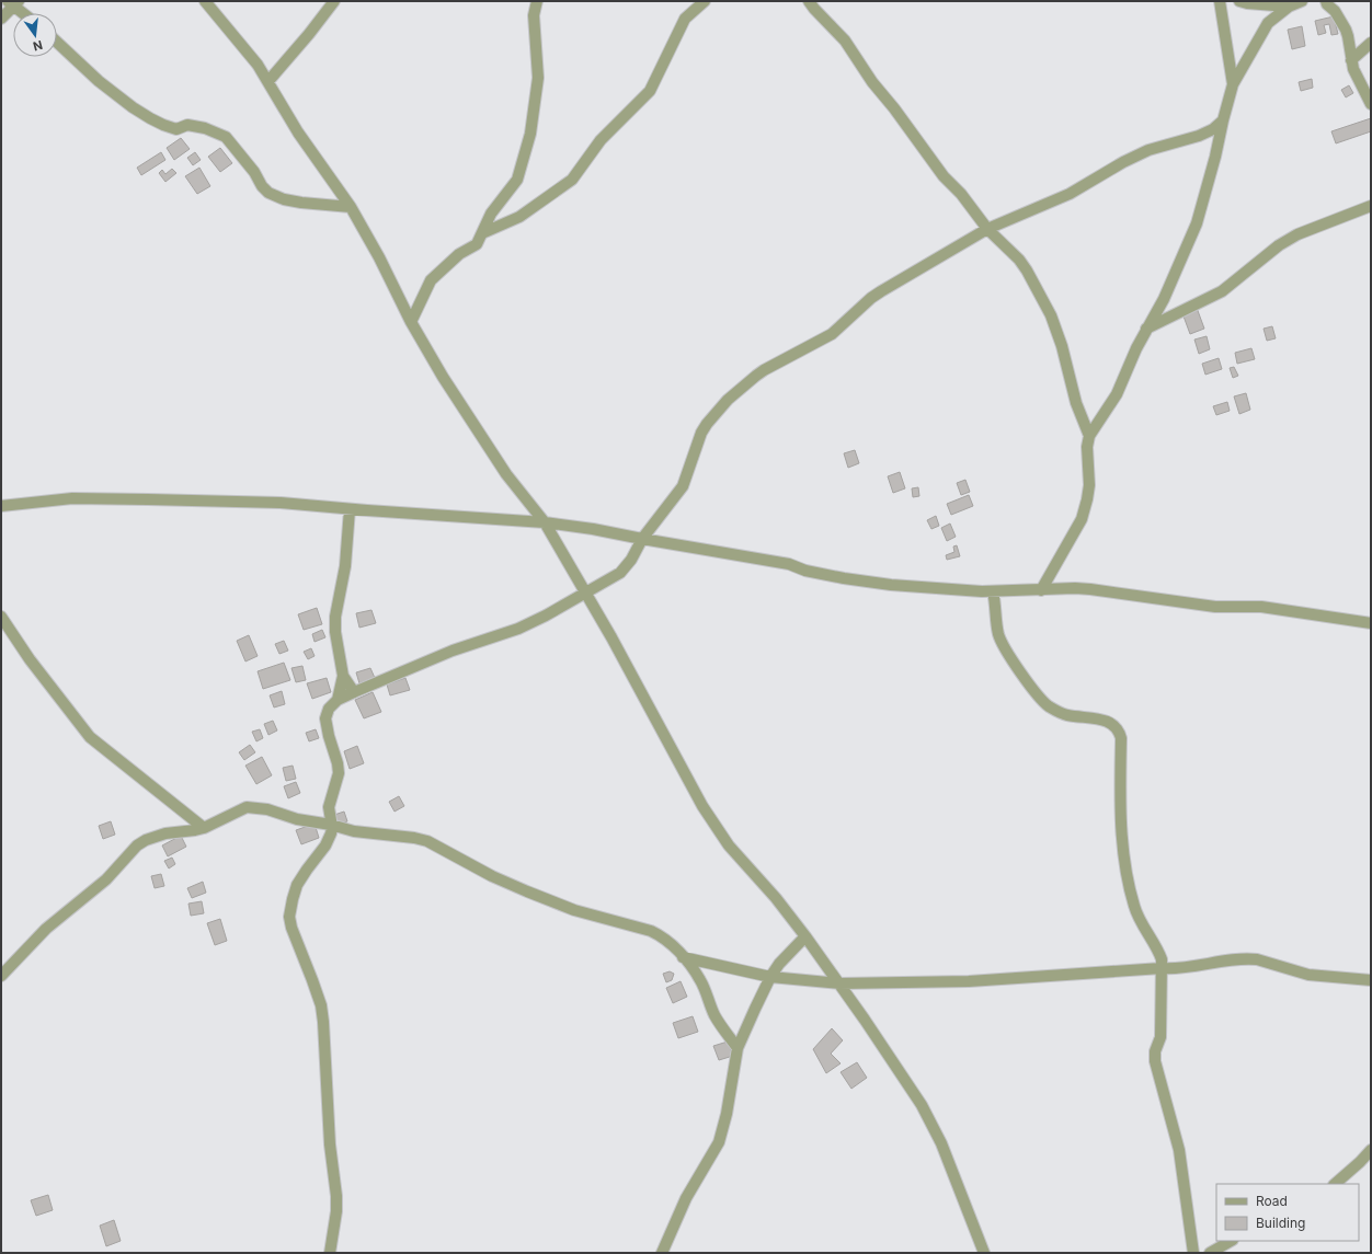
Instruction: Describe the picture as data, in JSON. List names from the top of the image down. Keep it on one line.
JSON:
{"legend":["Road","Building"],"north":"bottom"}
